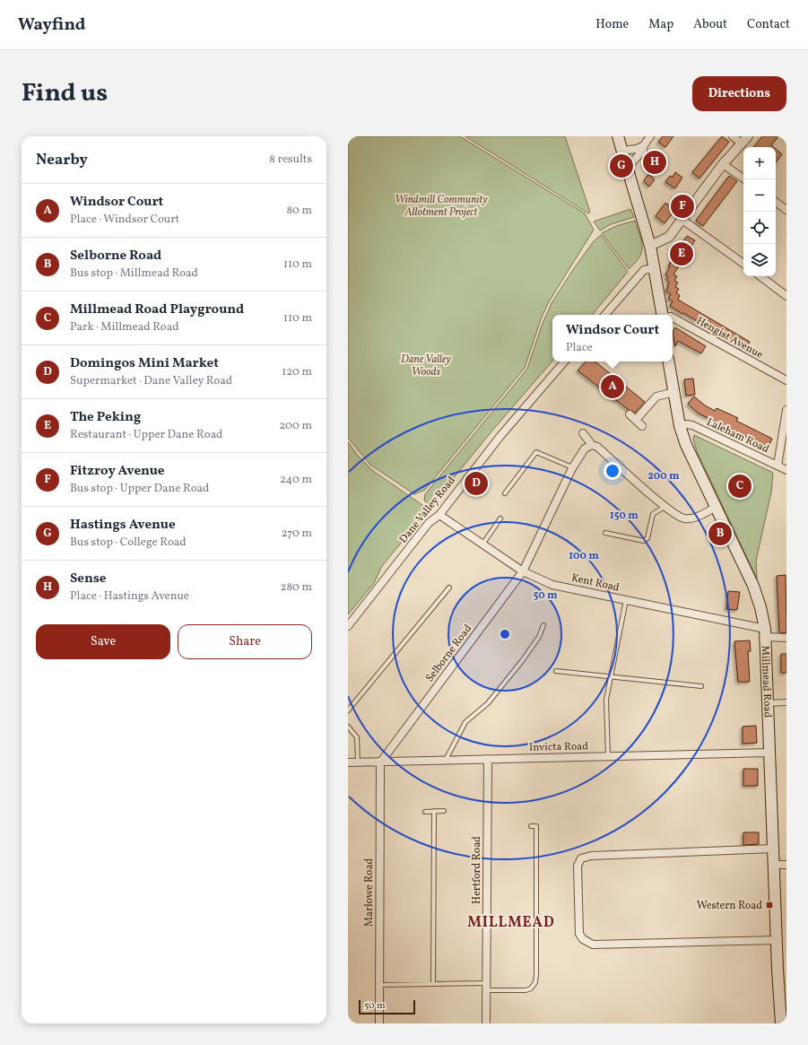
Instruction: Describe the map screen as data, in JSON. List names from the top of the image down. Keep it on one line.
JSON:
{"streets":{"main road":["Millmead Road"],"street":["Hengist Avenue","Laleham Road","Dane Valley Road","Kent Road","Selborne Road","Invicta Road","Hertford Road","Marlowe Road"]},"crossings":[["Laleham Road","Millmead Road"],["Dane Valley Road","Kent Road"],["Kent Road","Selborne Road"],["Kent Road","Millmead Road"],["Selborne Road","Invicta Road"],["Selborne Road","Marlowe Road"],["Millmead Road","Invicta Road"],["Invicta Road","Hertford Road"],["Invicta Road","Marlowe Road"]],"districts":["MILLMEAD"],"parks":["Windmill Community Allotment Project","Dane Valley Woods"],"places":{"transit":["Western Road"]},"scale_bar":"50 m","page":{"header":"Wayfind","nav":["Home","Map","About","Contact"],"title":"Find us","buttons":["Directions",["Save","Share"]],"heading":["Nearby","8 results"],"map_buttons":["+","−"],"pins":["H","G","F","E","A","D","C","B"],"list":[{"mark":"A","name":"Windsor Court","note":"Place · Windsor Court","value":"80 m"},{"mark":"B","name":"Selborne Road","note":"Bus stop · Millmead Road","value":"110 m"},{"mark":"C","name":"Millmead Road Playground","note":"Park · Millmead Road","value":"110 m"},{"mark":"D","name":"Domingos Mini Market","note":"Supermarket · Dane Valley Road","value":"120 m"},{"mark":"E","name":"The Peking","note":"Restaurant · Upper Dane Road","value":"200 m"},{"mark":"F","name":"Fitzroy Avenue","note":"Bus stop · Upper Dane Road","value":"240 m"},{"mark":"G","name":"Hastings Avenue","note":"Bus stop · College Road","value":"270 m"},{"mark":"H","name":"Sense","note":"Place · Hastings Avenue","value":"280 m"}],"popup":["Windsor Court","Place"],"scale":"50 m"},"rings":["200 m","150 m","100 m","50 m"]}
